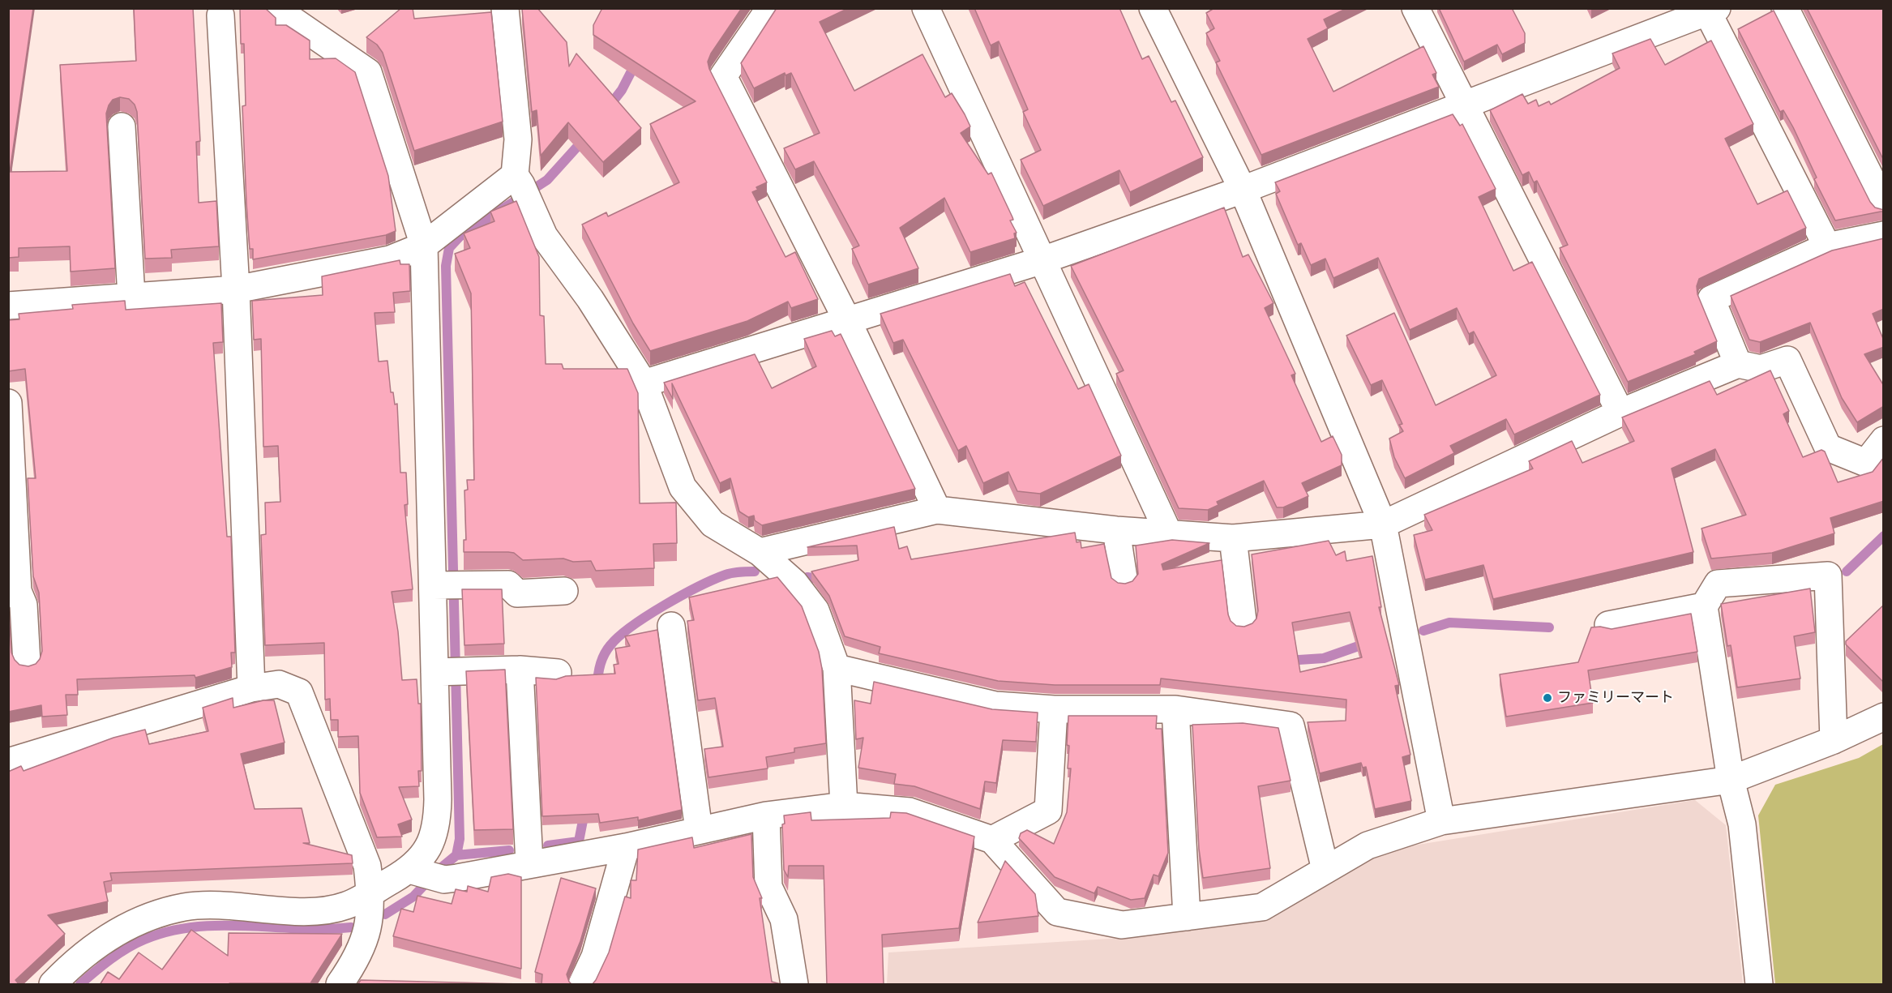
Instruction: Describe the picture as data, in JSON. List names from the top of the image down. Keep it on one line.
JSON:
{"places":["ファミリーマート"]}
